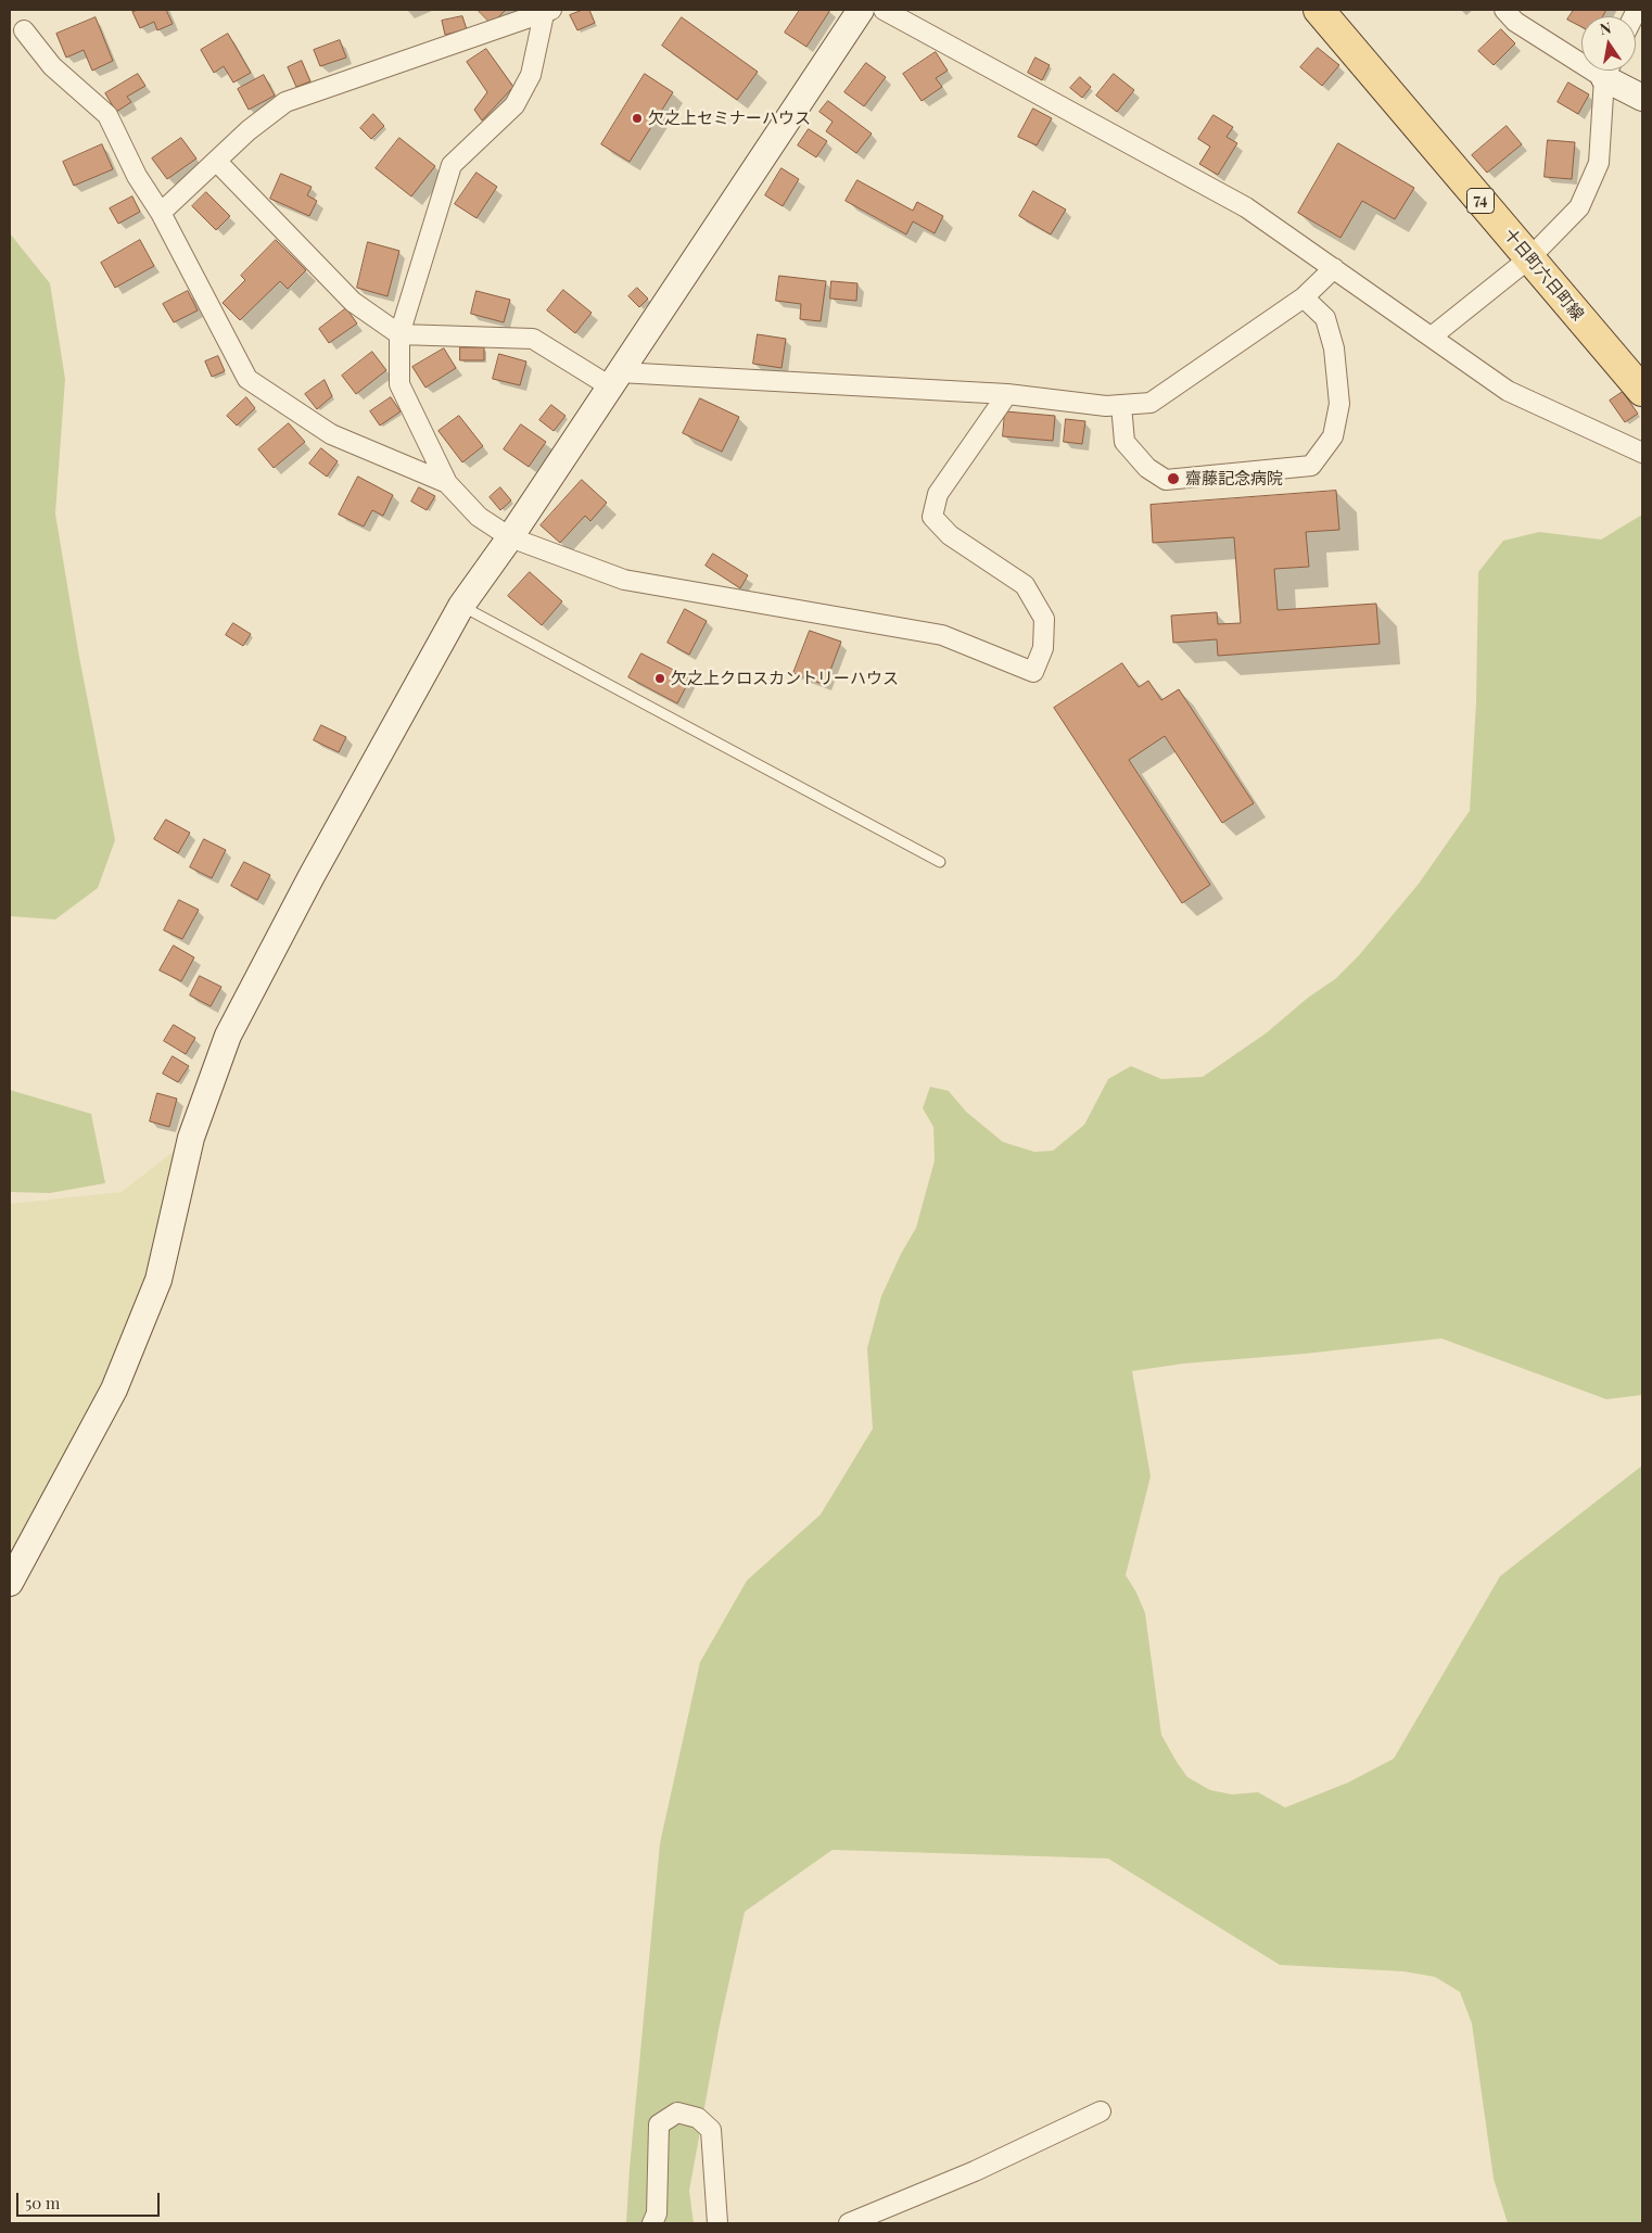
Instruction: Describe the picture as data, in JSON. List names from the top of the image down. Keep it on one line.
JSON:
{"streets":{"main road":["74","十日町六日町線"]},"places":["欠之上セミナーハウス","齋藤記念病院","欠之上クロスカントリーハウス"],"scale_bar":"50 m","north":"top"}
